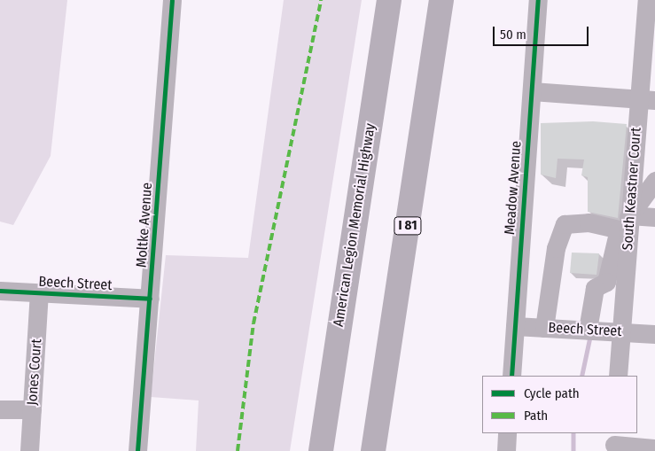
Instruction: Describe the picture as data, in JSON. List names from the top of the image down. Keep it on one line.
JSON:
{"streets":{"highway":["American Legion Memorial Highway","I 81"],"street":["Meadow Avenue","South Keastner Court","Moltke Avenue","Beech Street","Jones Court"]},"crossings":[["Meadow Avenue","Beech Street"],["South Keastner Court","Beech Street"],["Moltke Avenue","Beech Street"],["Beech Street","Jones Court"]],"legend":["Cycle path","Path"],"scale_bar":"50 m"}
